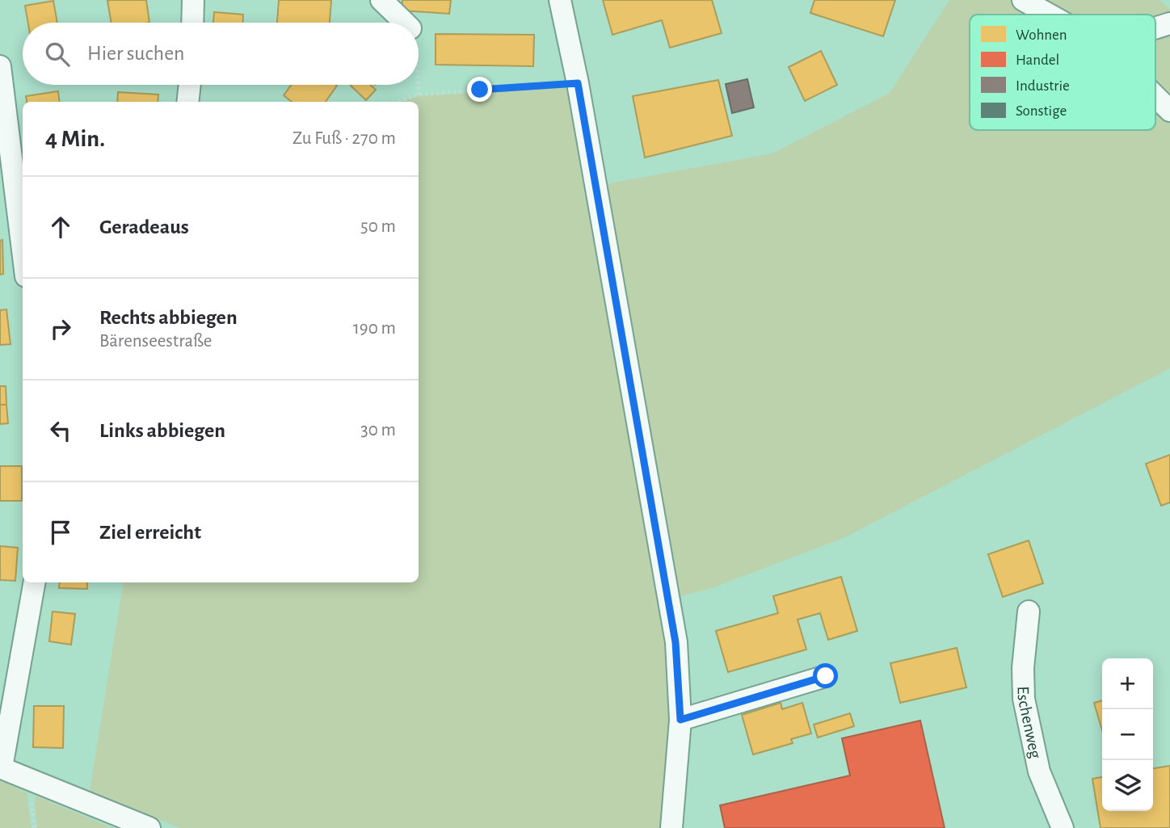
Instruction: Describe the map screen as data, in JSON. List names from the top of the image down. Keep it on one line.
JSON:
{"streets":{"street":["Eschenweg"]},"legend":["Wohnen","Handel","Industrie","Sonstige"],"page":{"search":"Hier suchen","heading":["4 Min.","Zu Fuß · 270 m"],"list":[["Geradeaus","50 m"],["Rechts abbiegen","Bärenseestraße","190 m"],["Links abbiegen","30 m"],"Ziel erreicht"],"map_buttons":["+","−"]}}
